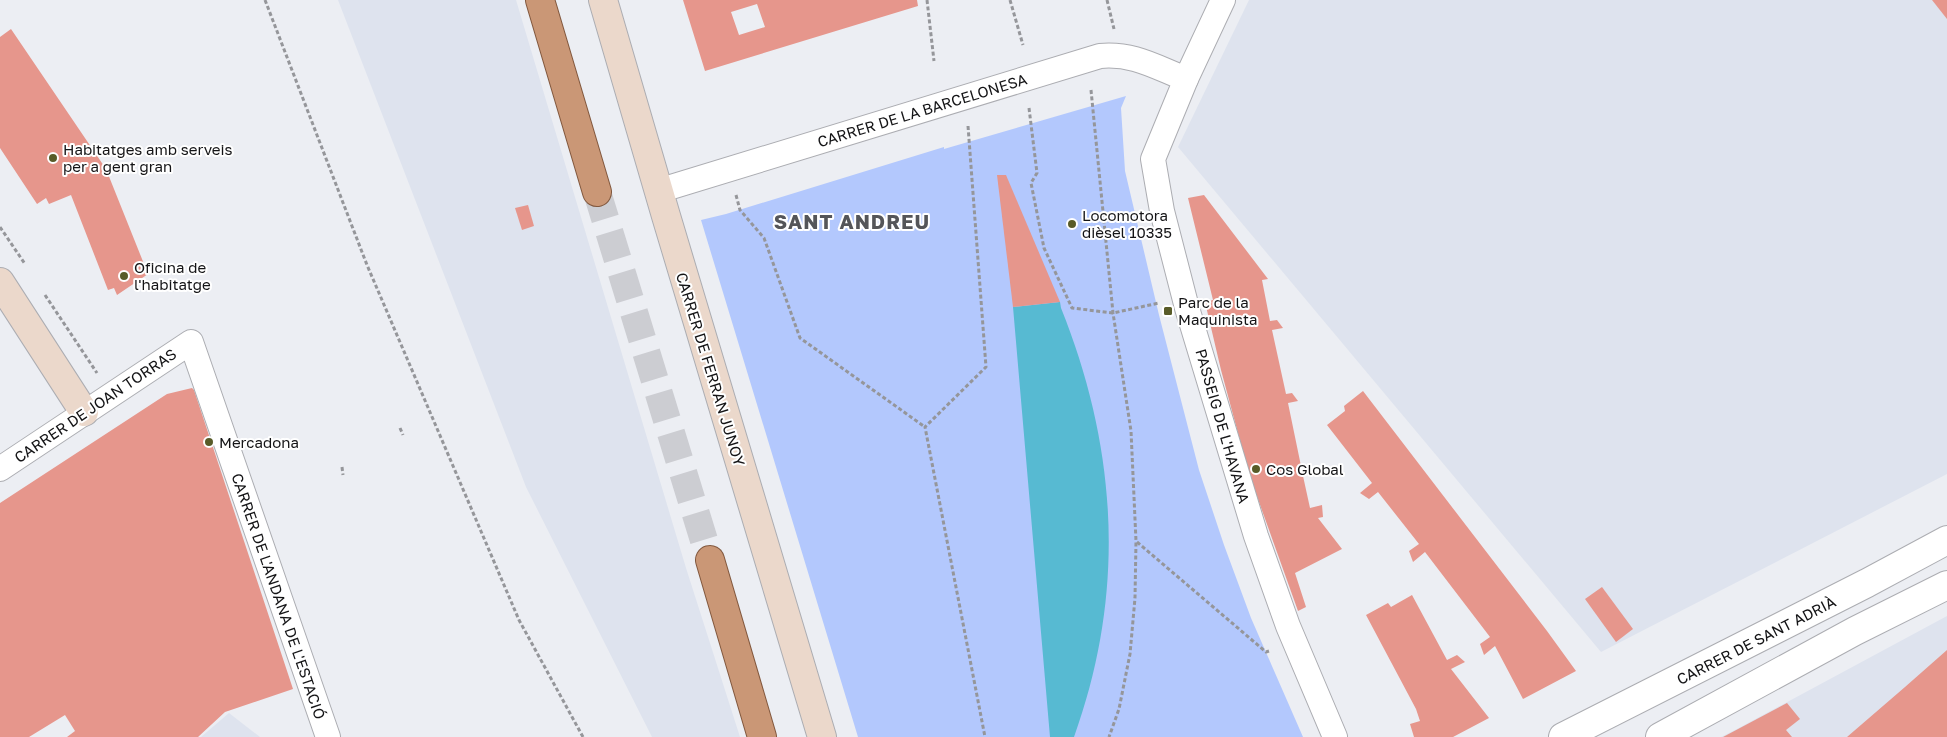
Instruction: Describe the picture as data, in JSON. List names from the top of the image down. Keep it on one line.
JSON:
{"streets":{"main road":["CARRER DE FERRAN JUNOY"],"street":["CARRER DE LA BARCELONESA","CARRER DE JOAN TORRAS","PASSEIG DE L'HAVANA","CARRER DE L'ANDANA DE L'ESTACIÓ","CARRER DE SANT ADRIÀ"]},"crossings":[["CARRER DE LA BARCELONESA","CARRER DE FERRAN JUNOY"],["CARRER DE LA BARCELONESA","PASSEIG DE L'HAVANA"],["CARRER DE JOAN TORRAS","CARRER DE L'ANDANA DE L'ESTACIÓ"]],"districts":["SANT ANDREU"],"places":{"other":["Habitatges amb serveis per a gent gran","Locomotora dièsel 10335","Oficina de l'habitatge","Mercadona","Cos Global"],"transit":["Parc de la Maquinista"]}}
